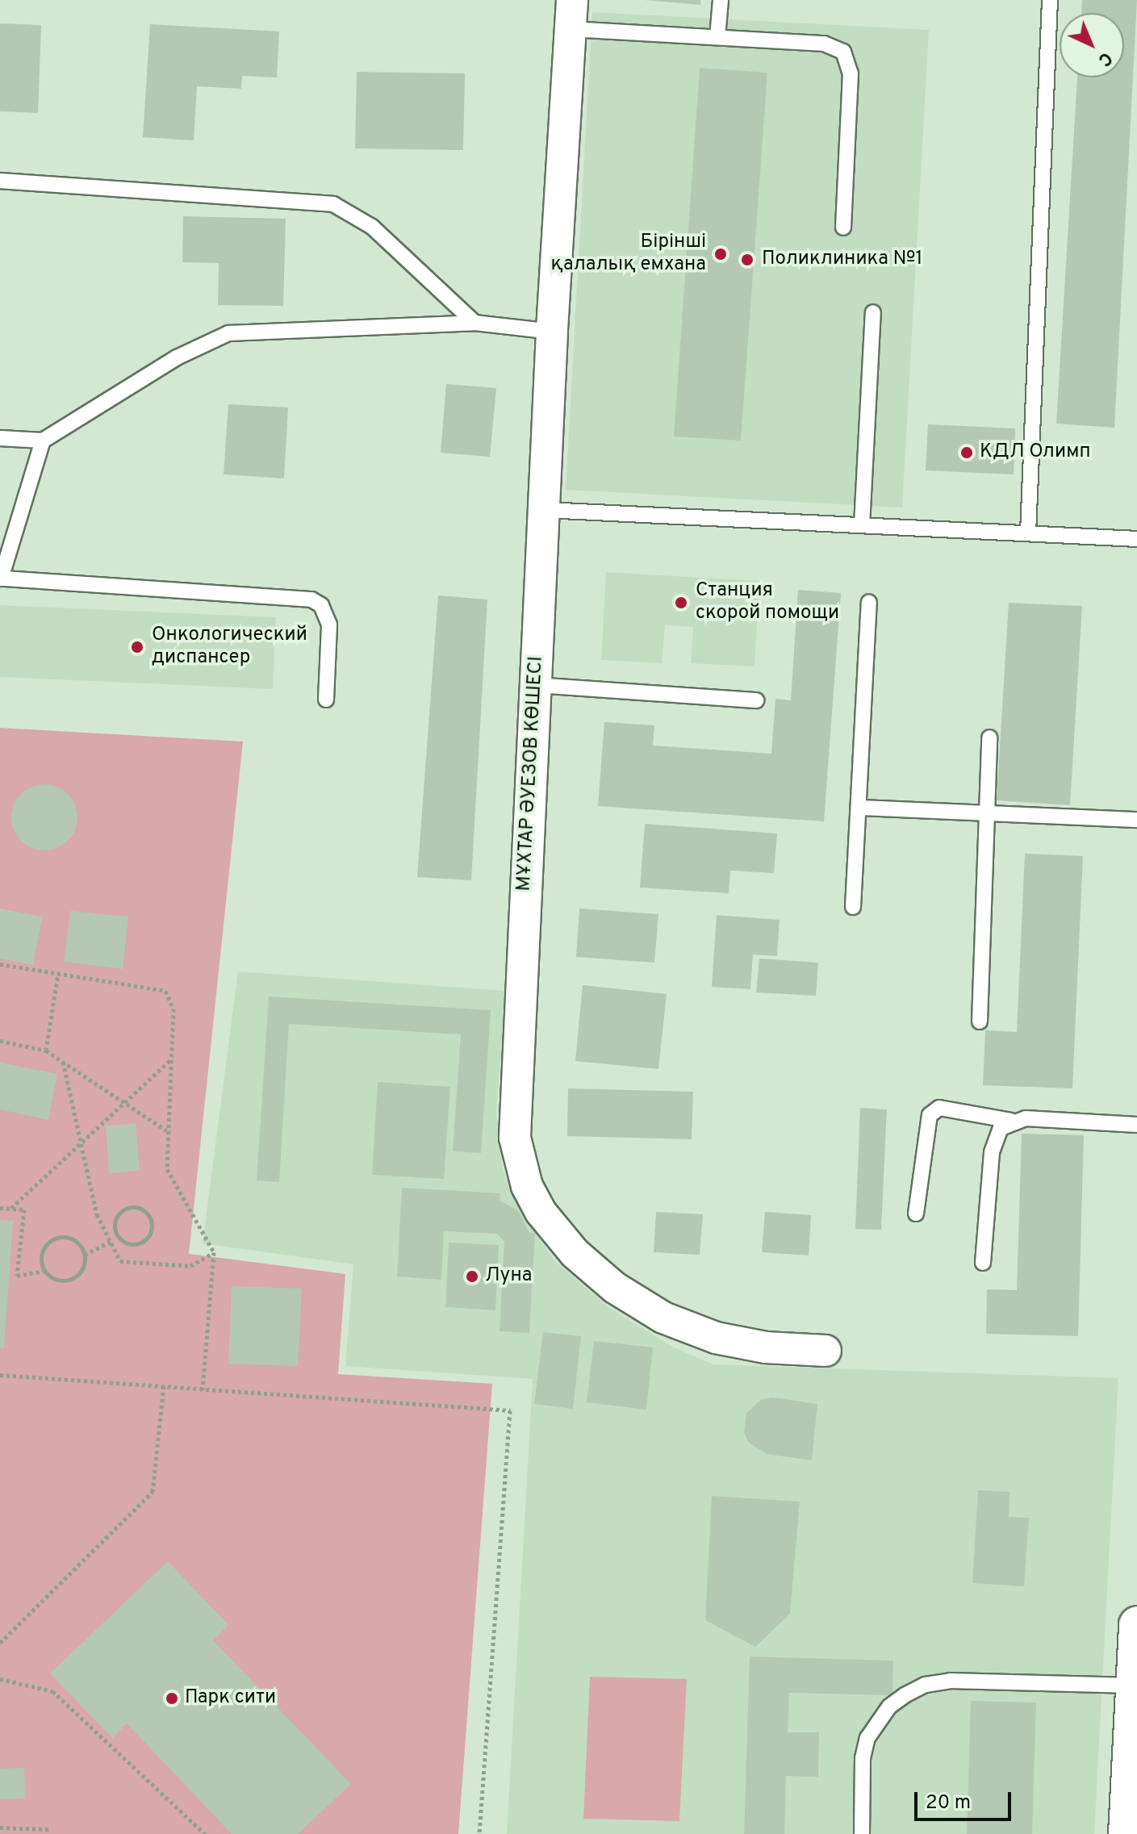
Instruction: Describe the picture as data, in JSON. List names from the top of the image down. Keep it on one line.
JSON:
{"streets":{"street":["МҰХТАР ӘУЕЗОВ КӨШЕСІ"]},"places":["Бірінші қалалық емхана","Поликлиника №1","КДЛ Олимп","Станция скорой помощи","Онкологический диспансер","Луна","Парк сити"],"scale_bar":"20 m","north":"bottom right"}
